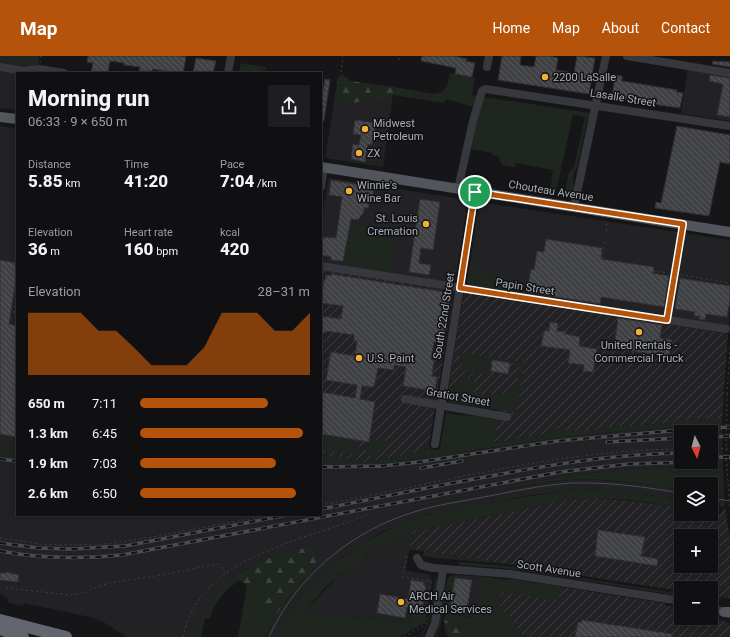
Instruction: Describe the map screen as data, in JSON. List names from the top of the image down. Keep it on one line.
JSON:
{"streets":{"main road":["Chouteau Avenue"],"street":["Lasalle Street","Papin Street","South 22nd Street","Gratiot Street","Scott Avenue"]},"crossings":[["Lasalle Street","Chouteau Avenue"],["Chouteau Avenue","South 22nd Street"],["Papin Street","South 22nd Street"],["South 22nd Street","Gratiot Street"]],"places":["2200 LaSalle","Midwest Petroleum","ZX","Winnie's Wine Bar","St. Louis Cremation","United Rentals - Commercial Truck","U.S. Paint","ARCH Air Medical Services"],"north":"bottom","page":{"header":"Map","nav":["Home","Map","About","Contact"],"heading":["Morning run","06:33 · 9 × 650 m"],"stats":[["Distance","5.85 km"],["Time","41:20"],["Pace","7:04 /km"],["Elevation","36 m"],["Heart rate","160 bpm"],["kcal","420"]],"chart":["Elevation","28–31 m"],"list":[{"name":"650 m","note":"7:11"},{"name":"1.3 km","note":"6:45"},{"name":"1.9 km","note":"7:03"},{"name":"2.6 km","note":"6:50"}],"map_buttons":["+","−"]}}
